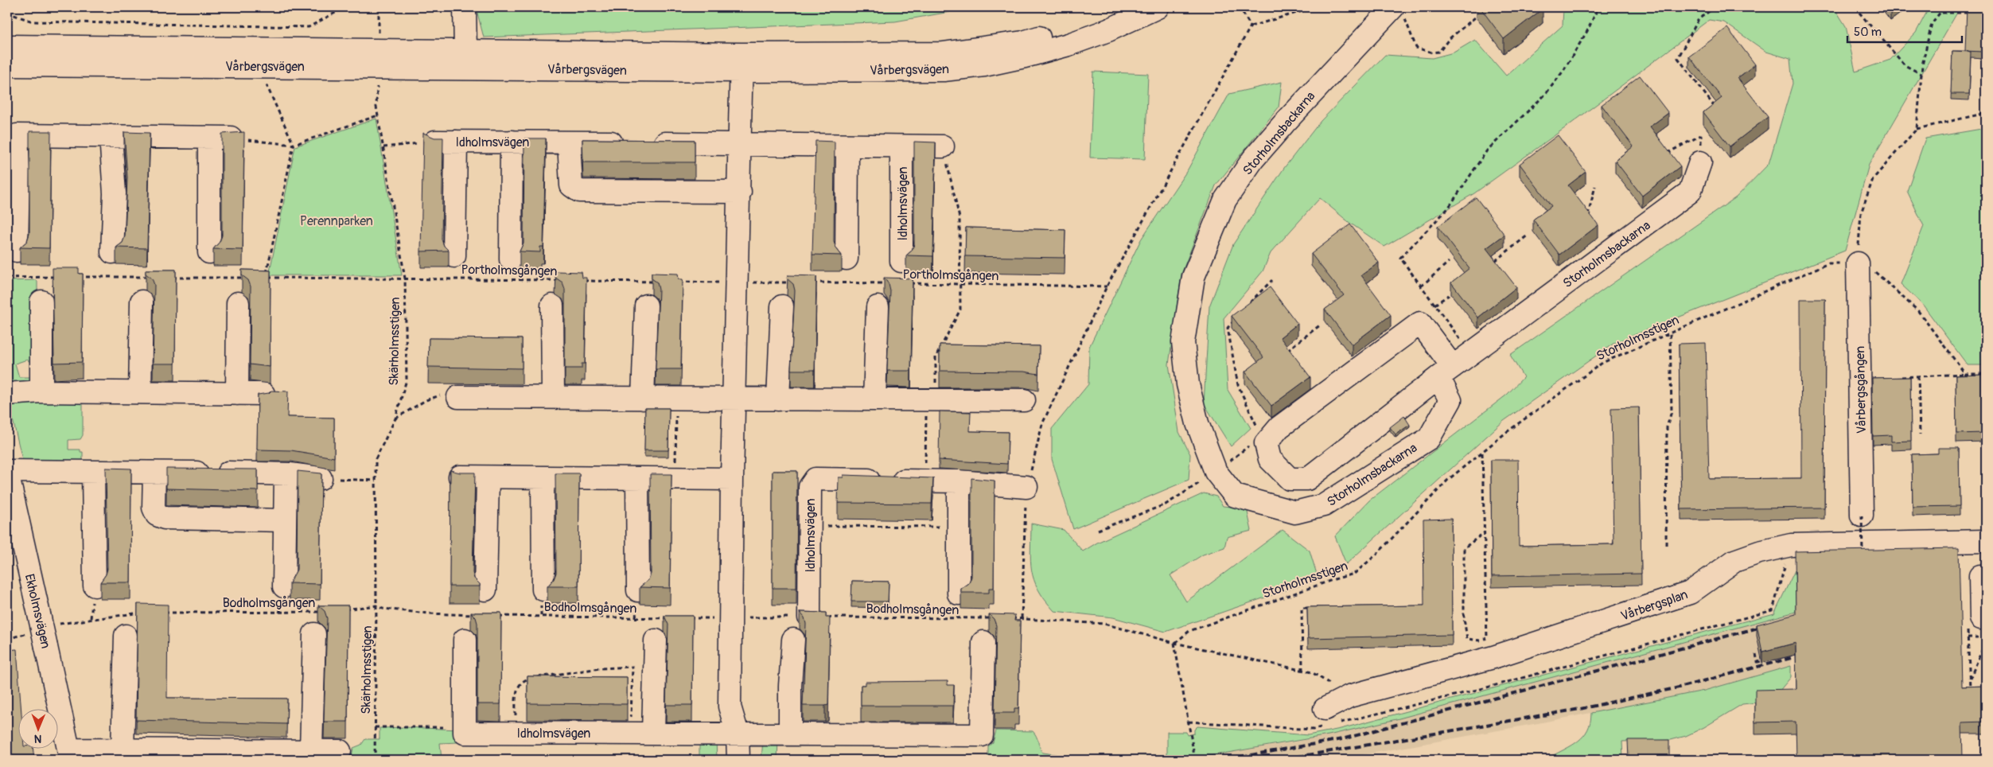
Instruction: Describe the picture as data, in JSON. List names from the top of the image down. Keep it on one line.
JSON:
{"streets":{"street":["Vårbergsvägen","Storholmsbackarna","Idholmsvägen","Vårbergsgången","Vårbergsplan","Ekholmsvägen"],"path":["Portholmsgången","Storholmsstigen","Skärholmsstigen","Bodholmsgången"]},"crossings":[["Idholmsvägen","Bodholmsgången"],["Portholmsgången","Skärholmsstigen"],["Storholmsstigen","Vårbergsgången"]],"parks":["Perennparken"],"scale_bar":"50 m","north":"bottom"}
